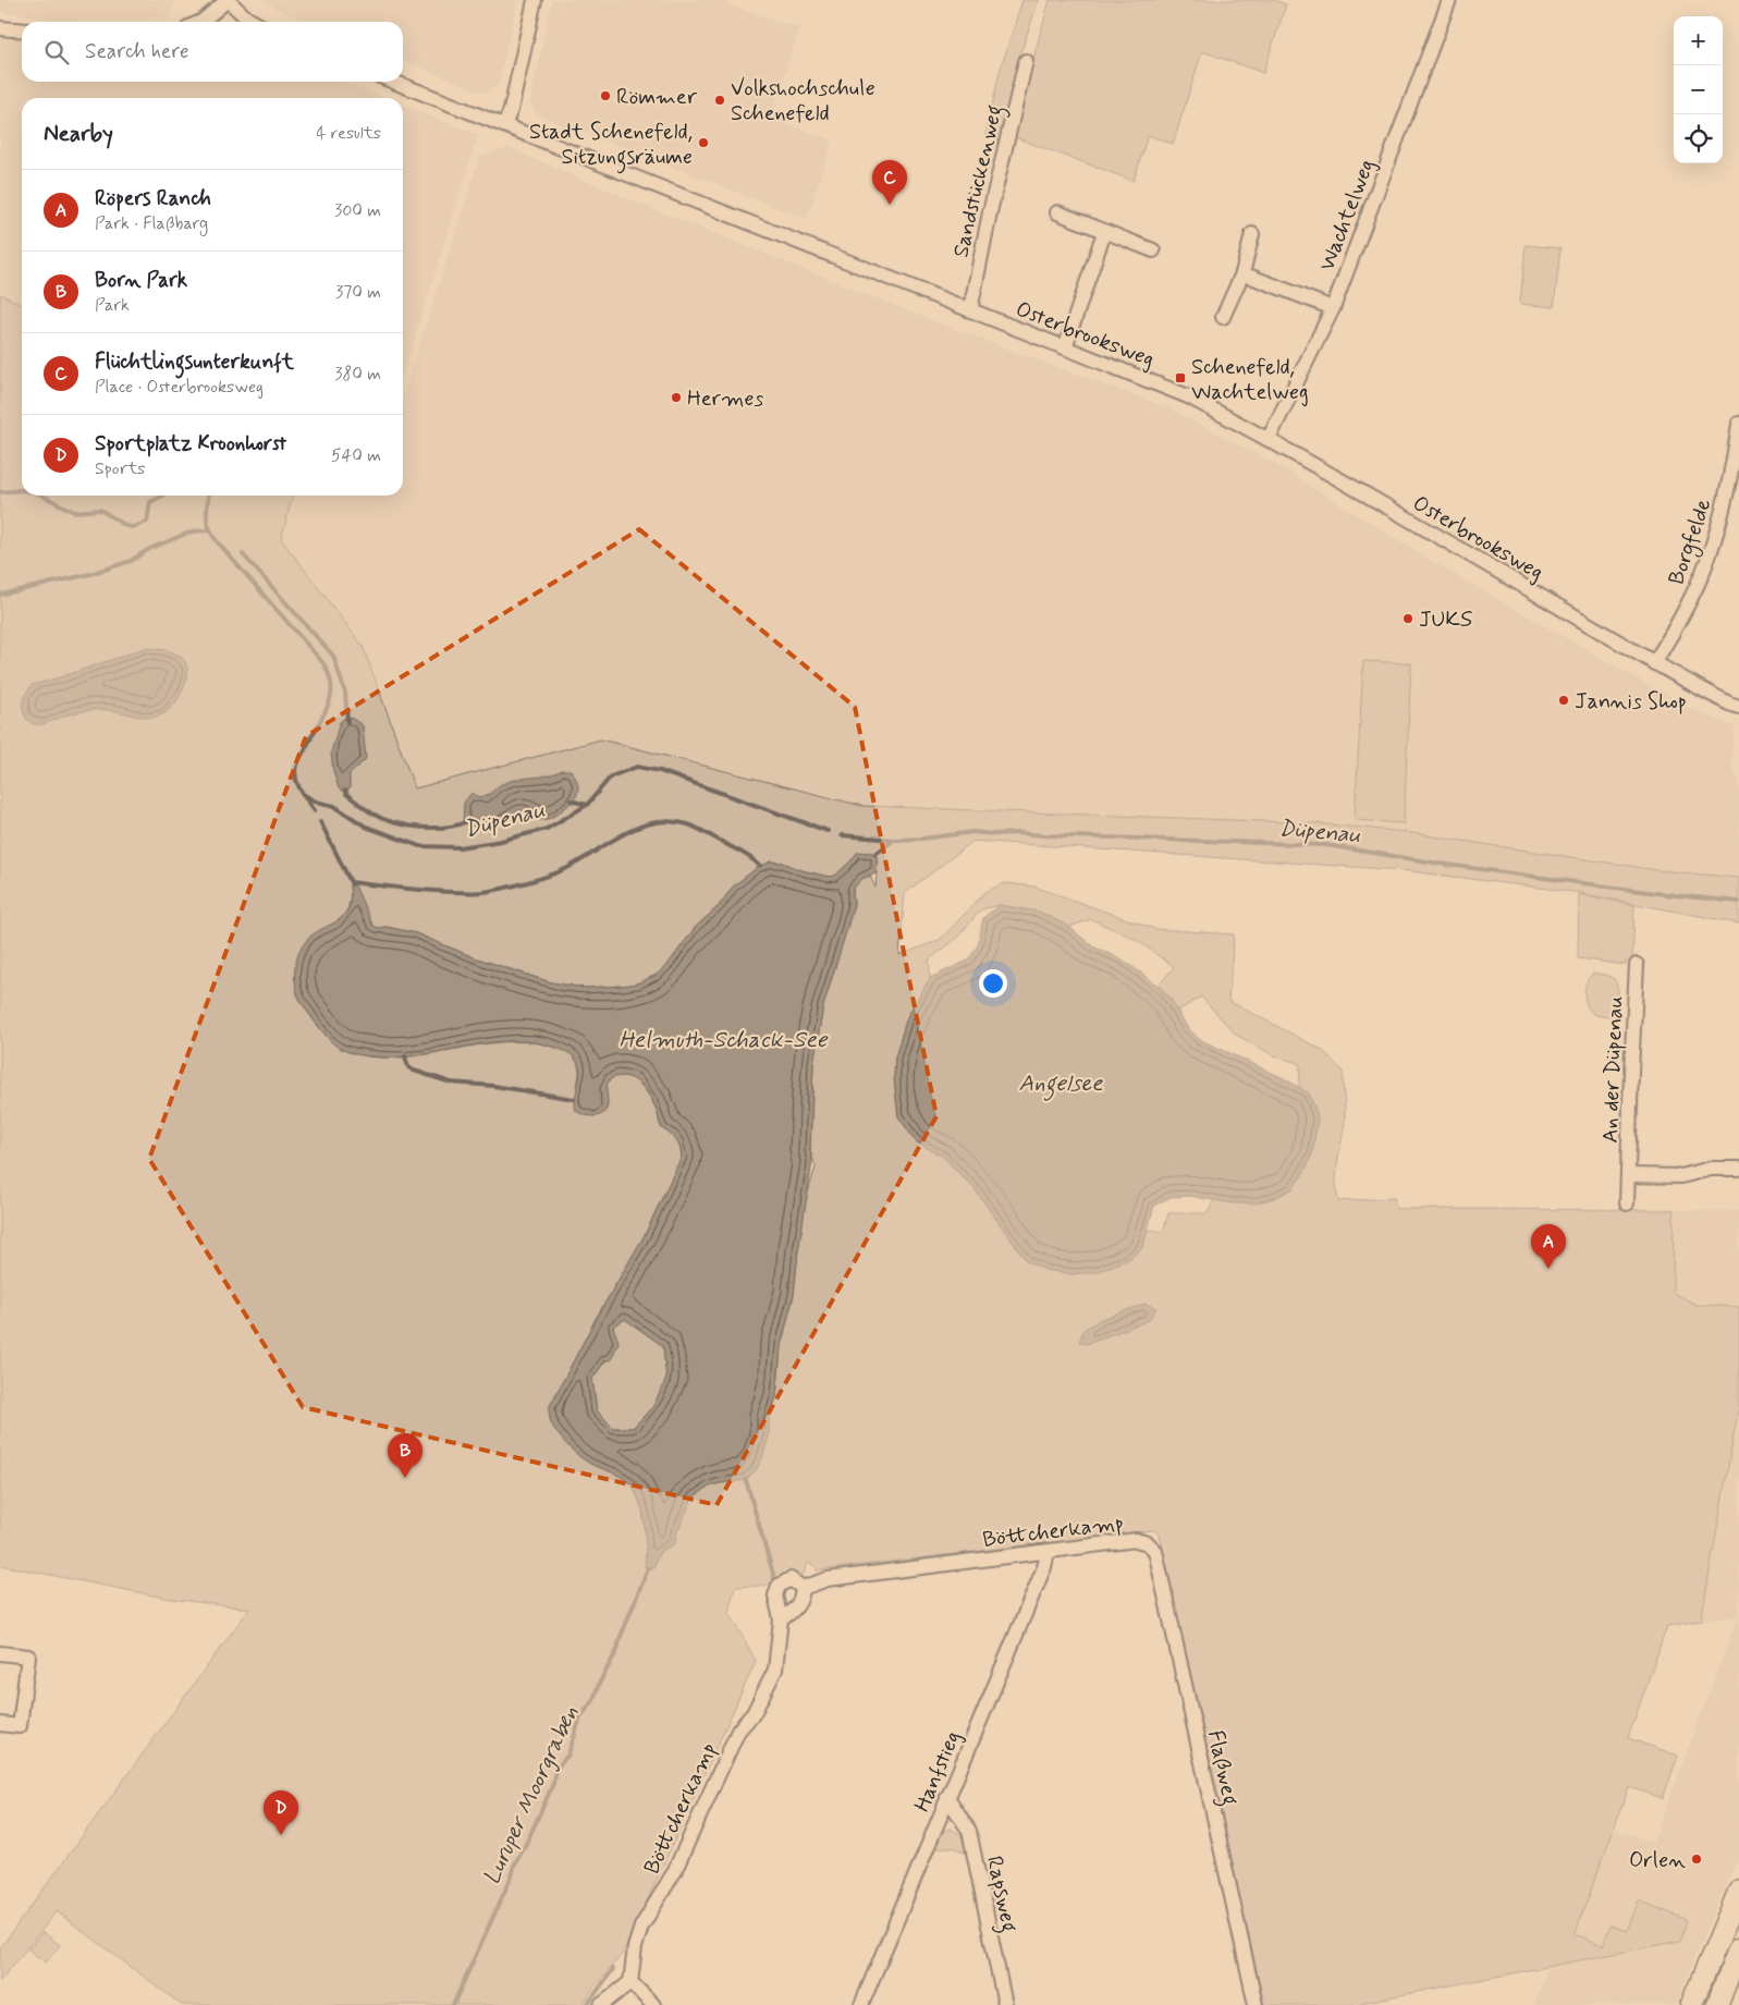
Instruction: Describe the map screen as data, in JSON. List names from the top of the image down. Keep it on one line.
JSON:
{"streets":{"street":["Sandstückenweg","Wachtelweg","Osterbrooksweg","Borgfelde","An der Düpenau","Böttcherkamp","Flaßweg","Hanfstieg","Rapsweg"]},"crossings":[["Sandstückenweg","Osterbrooksweg"],["Wachtelweg","Osterbrooksweg"],["Osterbrooksweg","Borgfelde"],["Böttcherkamp","Flaßweg"],["Böttcherkamp","Hanfstieg"],["Hanfstieg","Rapsweg"]],"water":["Düpenau","Helmuth-Schack-See","Angelsee","Luruper Moorgraben"],"places":{"other":["Römmer","Volkshochschule Schenefeld","Stadt Schenefeld, Sitzungsräume","Hermes","JUKS","Jannis Shop","Orlen"],"transit":["Schenefeld, Wachtelweg"]},"page":{"map_buttons":["+","−"],"search":"Search here","heading":["Nearby","4 results"],"pins":["C","A","B","D"],"list":[{"mark":"A","name":"Röpers Ranch","note":"Park · Flaßbarg","value":"300 m"},{"mark":"B","name":"Born Park","note":"Park","value":"370 m"},{"mark":"C","name":"Flüchtlingsunterkunft","note":"Place · Osterbrooksweg","value":"380 m"},{"mark":"D","name":"Sportplatz Kroonhorst","note":"Sports","value":"540 m"}]}}
